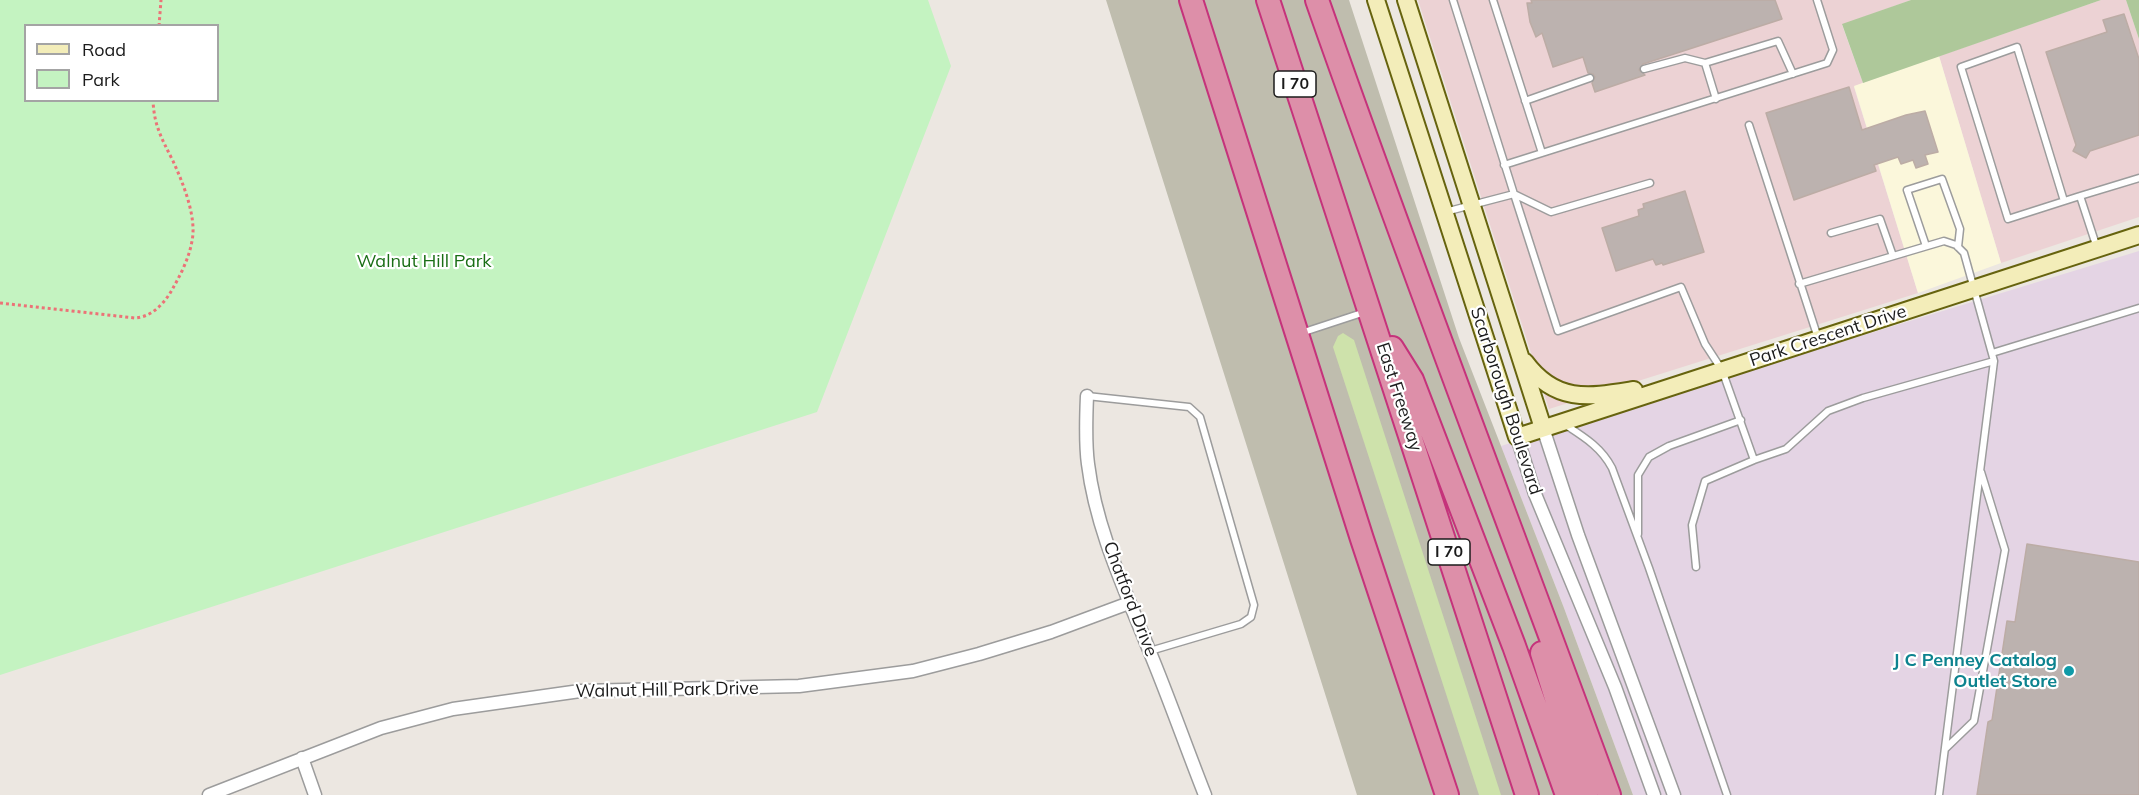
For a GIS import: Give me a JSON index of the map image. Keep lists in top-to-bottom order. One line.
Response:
{"streets":{"highway":["I 70","East Freeway"],"street":["Park Crescent Drive","Scarborough Boulevard","Chatford Drive","Walnut Hill Park Drive"]},"crossings":[["Park Crescent Drive","Scarborough Boulevard"],["Chatford Drive","Walnut Hill Park Drive"]],"parks":["Walnut Hill Park"],"places":["J C Penney Catalog Outlet Store"],"legend":["Road","Park"]}
